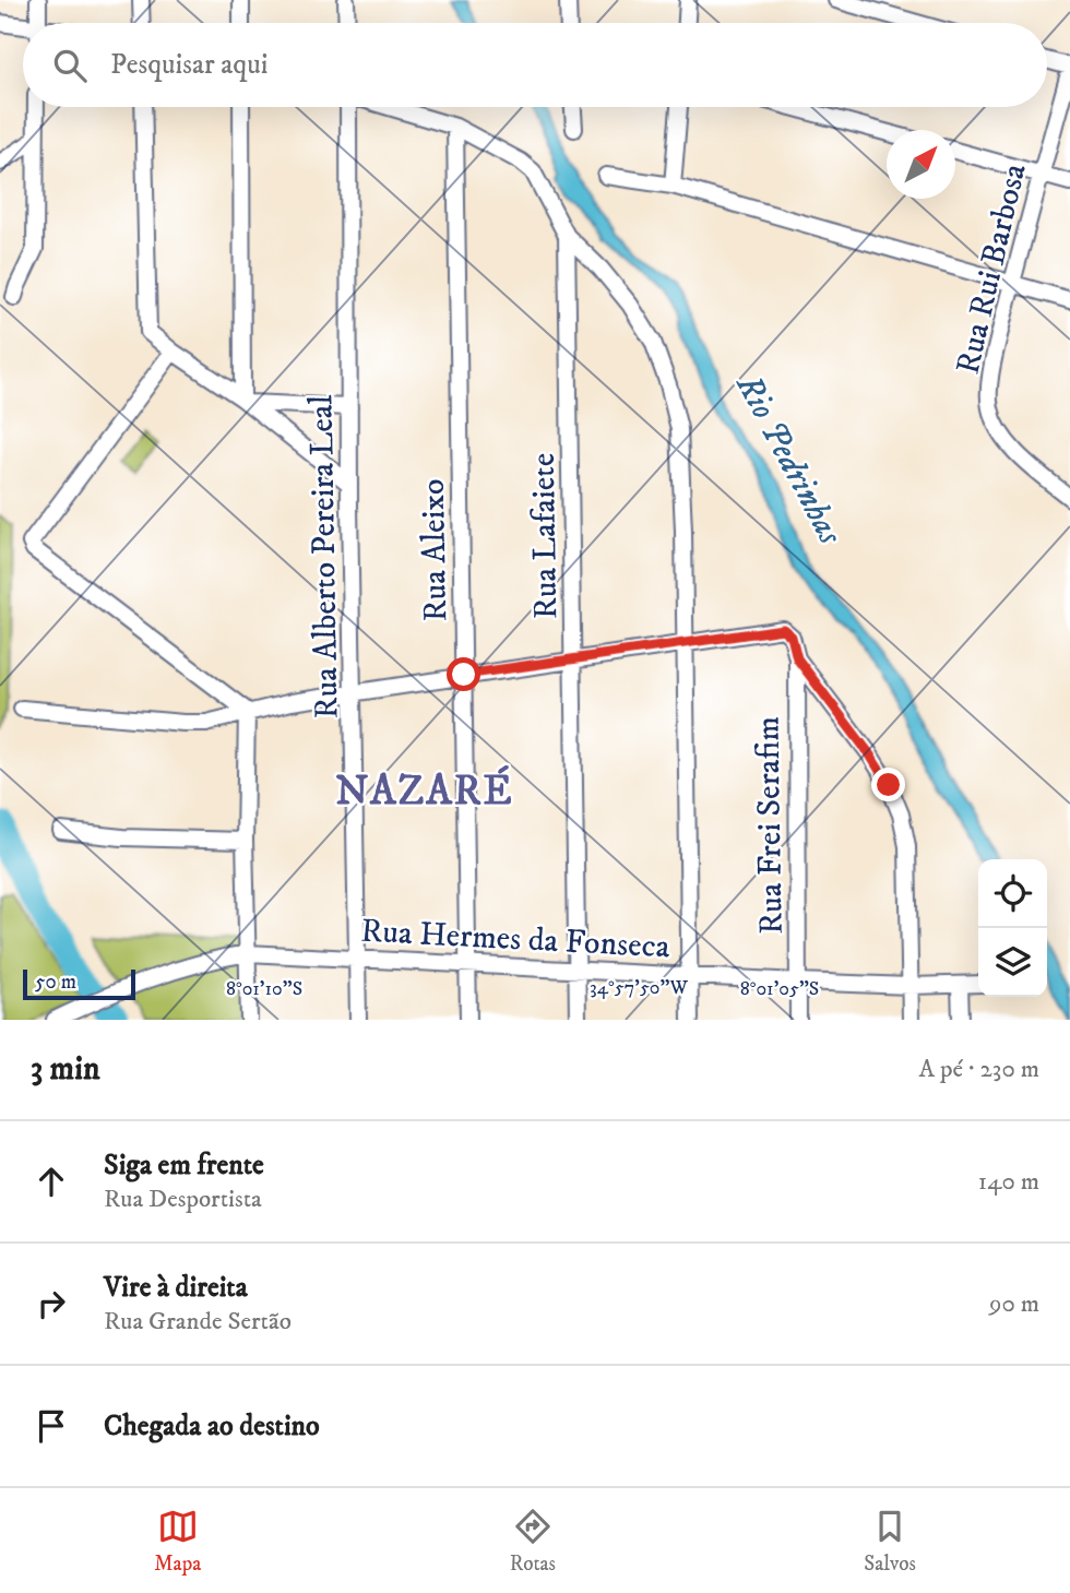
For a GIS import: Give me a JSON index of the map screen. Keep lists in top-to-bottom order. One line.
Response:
{"streets":{"street":["Rua Rui Barbosa","Rua Lafaiete","Rua Aleixo","Rua Alberto Pereira Leal","Rua Frei Serafim","Rua Hermes da Fonseca"]},"crossings":[["Rua Lafaiete","Rua Hermes da Fonseca"],["Rua Aleixo","Rua Hermes da Fonseca"],["Rua Alberto Pereira Leal","Rua Hermes da Fonseca"],["Rua Frei Serafim","Rua Hermes da Fonseca"]],"districts":["NAZARÉ"],"water":["Rio Pedrinhas"],"scale_bar":"50 m","north":"top right","page":{"search":"Pesquisar aqui","scale":"50 m","heading":["3 min","A pé · 230 m"],"list":[["Siga em frente","Rua Desportista","140 m"],["Vire à direita","Rua Grande Sertão","90 m"],"Chegada ao destino"],"nav":["Mapa","Rotas","Salvos"]},"coordinates":["34°57'50\"W","8°01'10\"S","8°01'05\"S"]}
